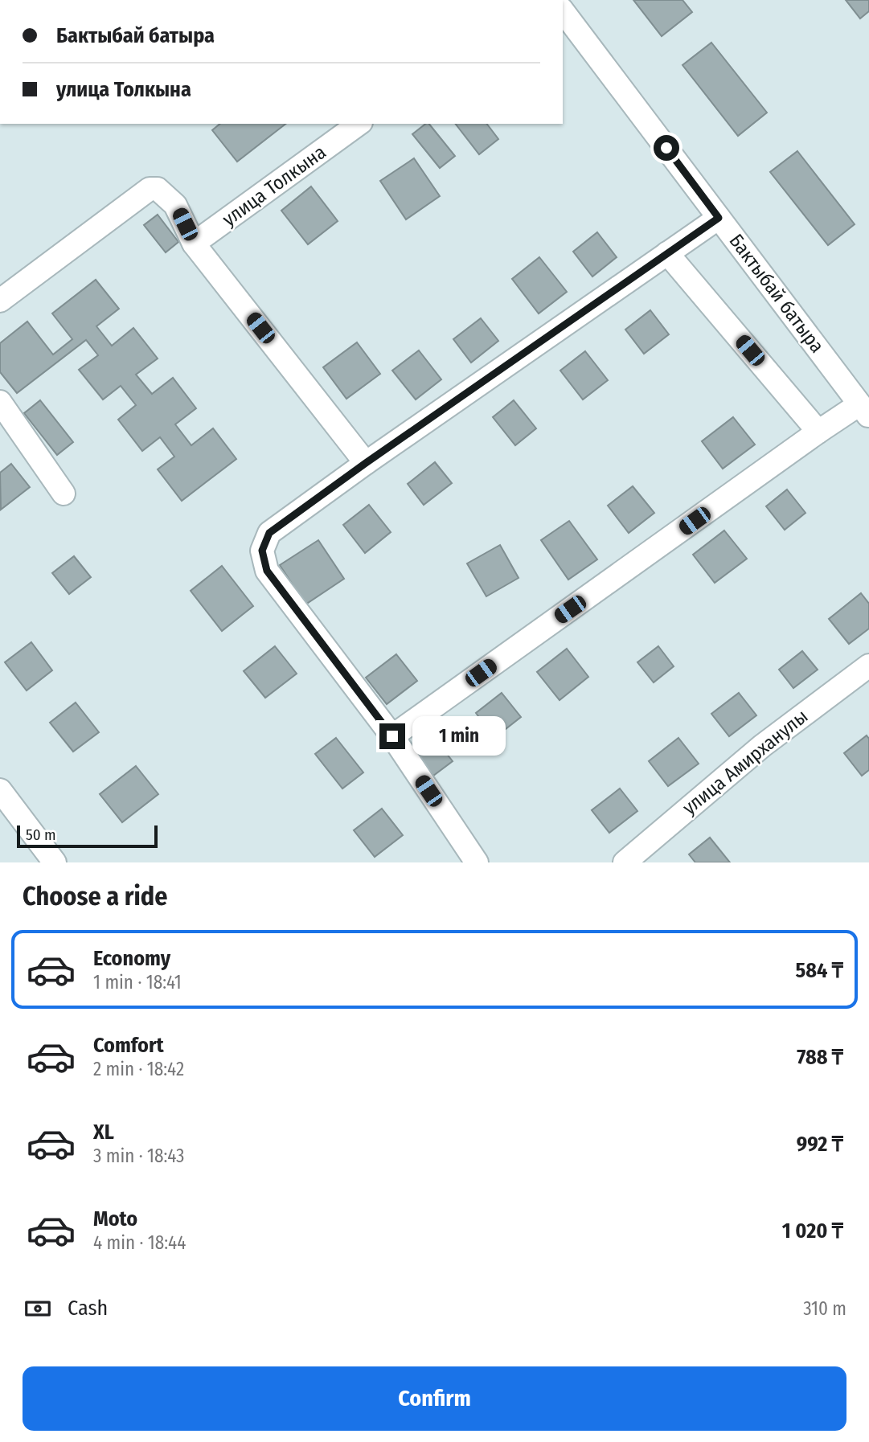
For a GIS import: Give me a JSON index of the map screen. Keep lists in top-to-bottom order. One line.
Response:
{"streets":{"street":["улица Толкына","Бактыбай батыра","улица Амирханулы"]},"scale_bar":"50 m","page":{"banner":["Бактыбай батыра","улица Толкына"],"bubble":"1 min","scale":"50 m","heading":"Choose a ride","list":[{"name":"Economy","note":"1 min · 18:41","value":"584 ₸"},{"name":"Comfort","note":"2 min · 18:42","value":"788 ₸"},{"name":"XL","note":"3 min · 18:43","value":"992 ₸"},{"name":"Moto","note":"4 min · 18:44","value":"1 020 ₸"}],"pay":["Cash","310 m"],"buttons":"Confirm"}}
